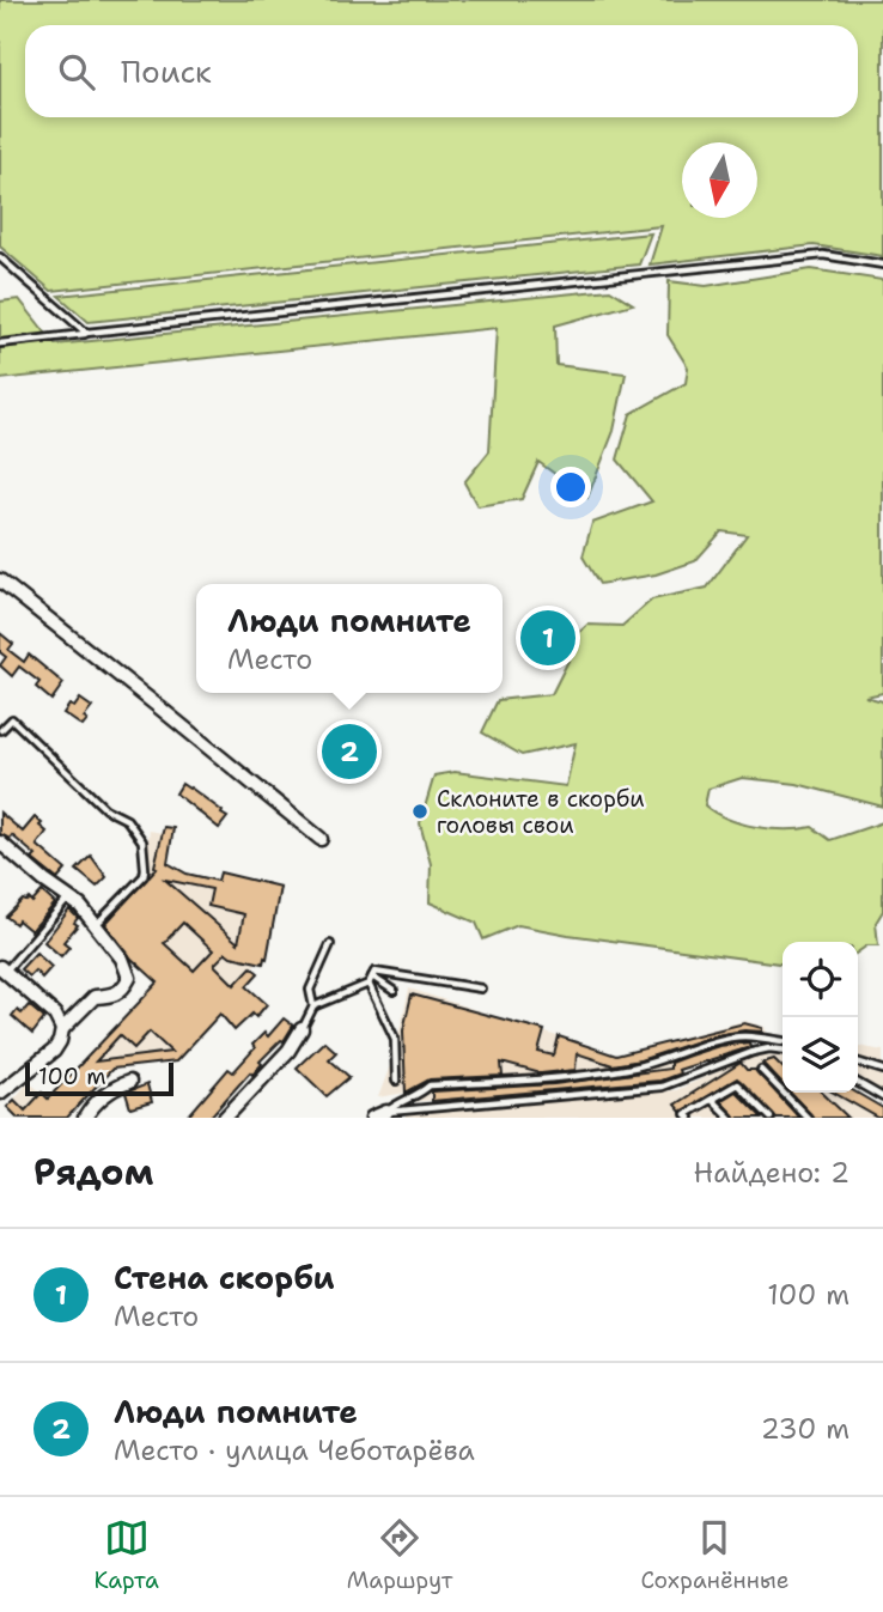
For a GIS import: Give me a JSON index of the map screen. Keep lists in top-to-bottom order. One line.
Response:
{"places":["Склоните в скорби головы свои"],"scale_bar":"100 m","north":"bottom","page":{"search":"Поиск","popup":["Люди помните","Место"],"pins":["1","2"],"scale":"100 m","heading":["Рядом","Найдено: 2"],"list":[{"mark":"1","name":"Стена скорби","note":"Место","value":"100 m"},{"mark":"2","name":"Люди помните","note":"Место · улица Чеботарёва","value":"230 m"}],"nav":["Карта","Маршрут","Сохранённые"]}}
